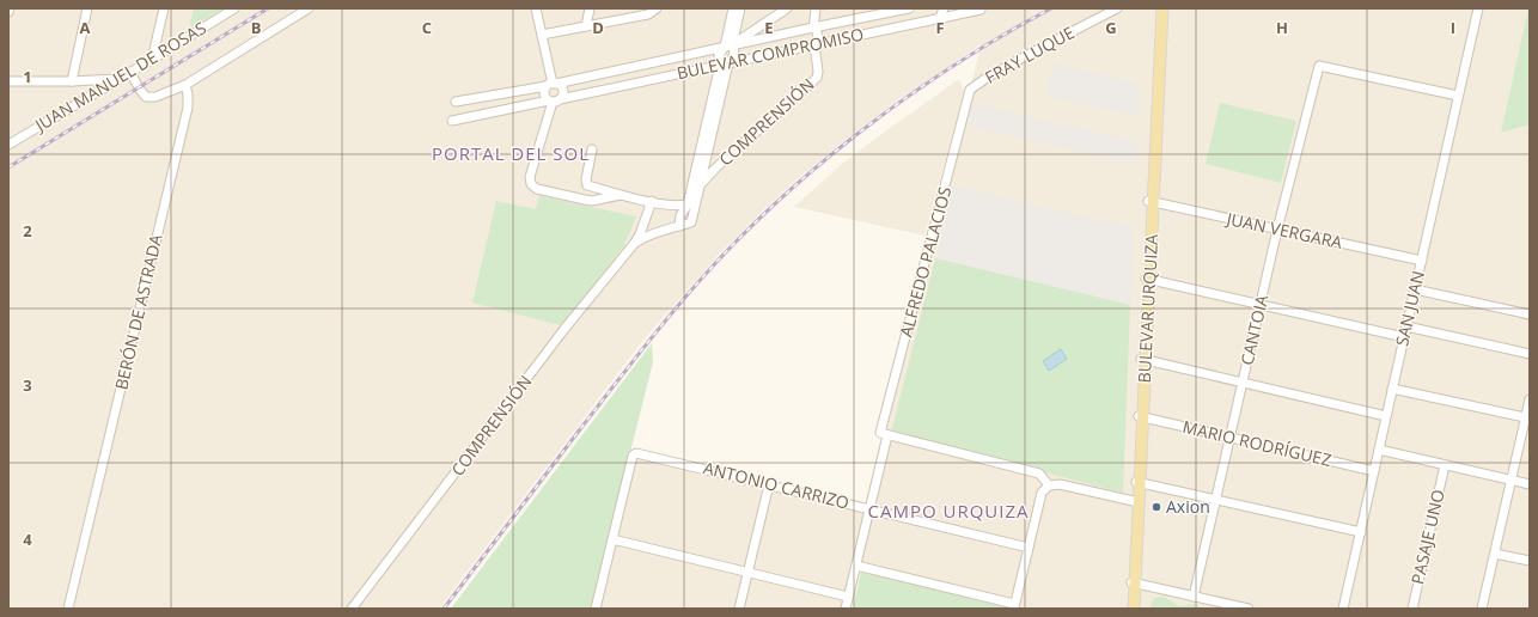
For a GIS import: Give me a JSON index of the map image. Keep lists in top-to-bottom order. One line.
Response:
{"streets":{"main road":["BULEVAR URQUIZA"],"street":["BULEVAR COMPROMISO","FRAY LUQUE","JUAN MANUEL DE ROSAS","COMPRENSIÓN","JUAN VERGARA","ALFREDO PALACIOS","SAN JUAN","BERÓN DE ASTRADA","CANTOIA","MARIO RODRÍGUEZ","ANTONIO CARRIZO","PASAJE UNO"]},"crossings":[["BULEVAR COMPROMISO","COMPRENSIÓN"],["FRAY LUQUE","ALFREDO PALACIOS"],["JUAN VERGARA","BULEVAR URQUIZA"],["JUAN VERGARA","SAN JUAN"],["JUAN VERGARA","CANTOIA"],["ALFREDO PALACIOS","ANTONIO CARRIZO"],["BULEVAR URQUIZA","MARIO RODRÍGUEZ"],["SAN JUAN","CANTOIA"],["SAN JUAN","MARIO RODRÍGUEZ"],["CANTOIA","MARIO RODRÍGUEZ"]],"districts":["PORTAL DEL SOL","CAMPO URQUIZA"],"places":["Axion"],"grid":{"columns":["A","B","C","D","E","F","G","H","I"],"rows":["1","2","3","4"]}}
